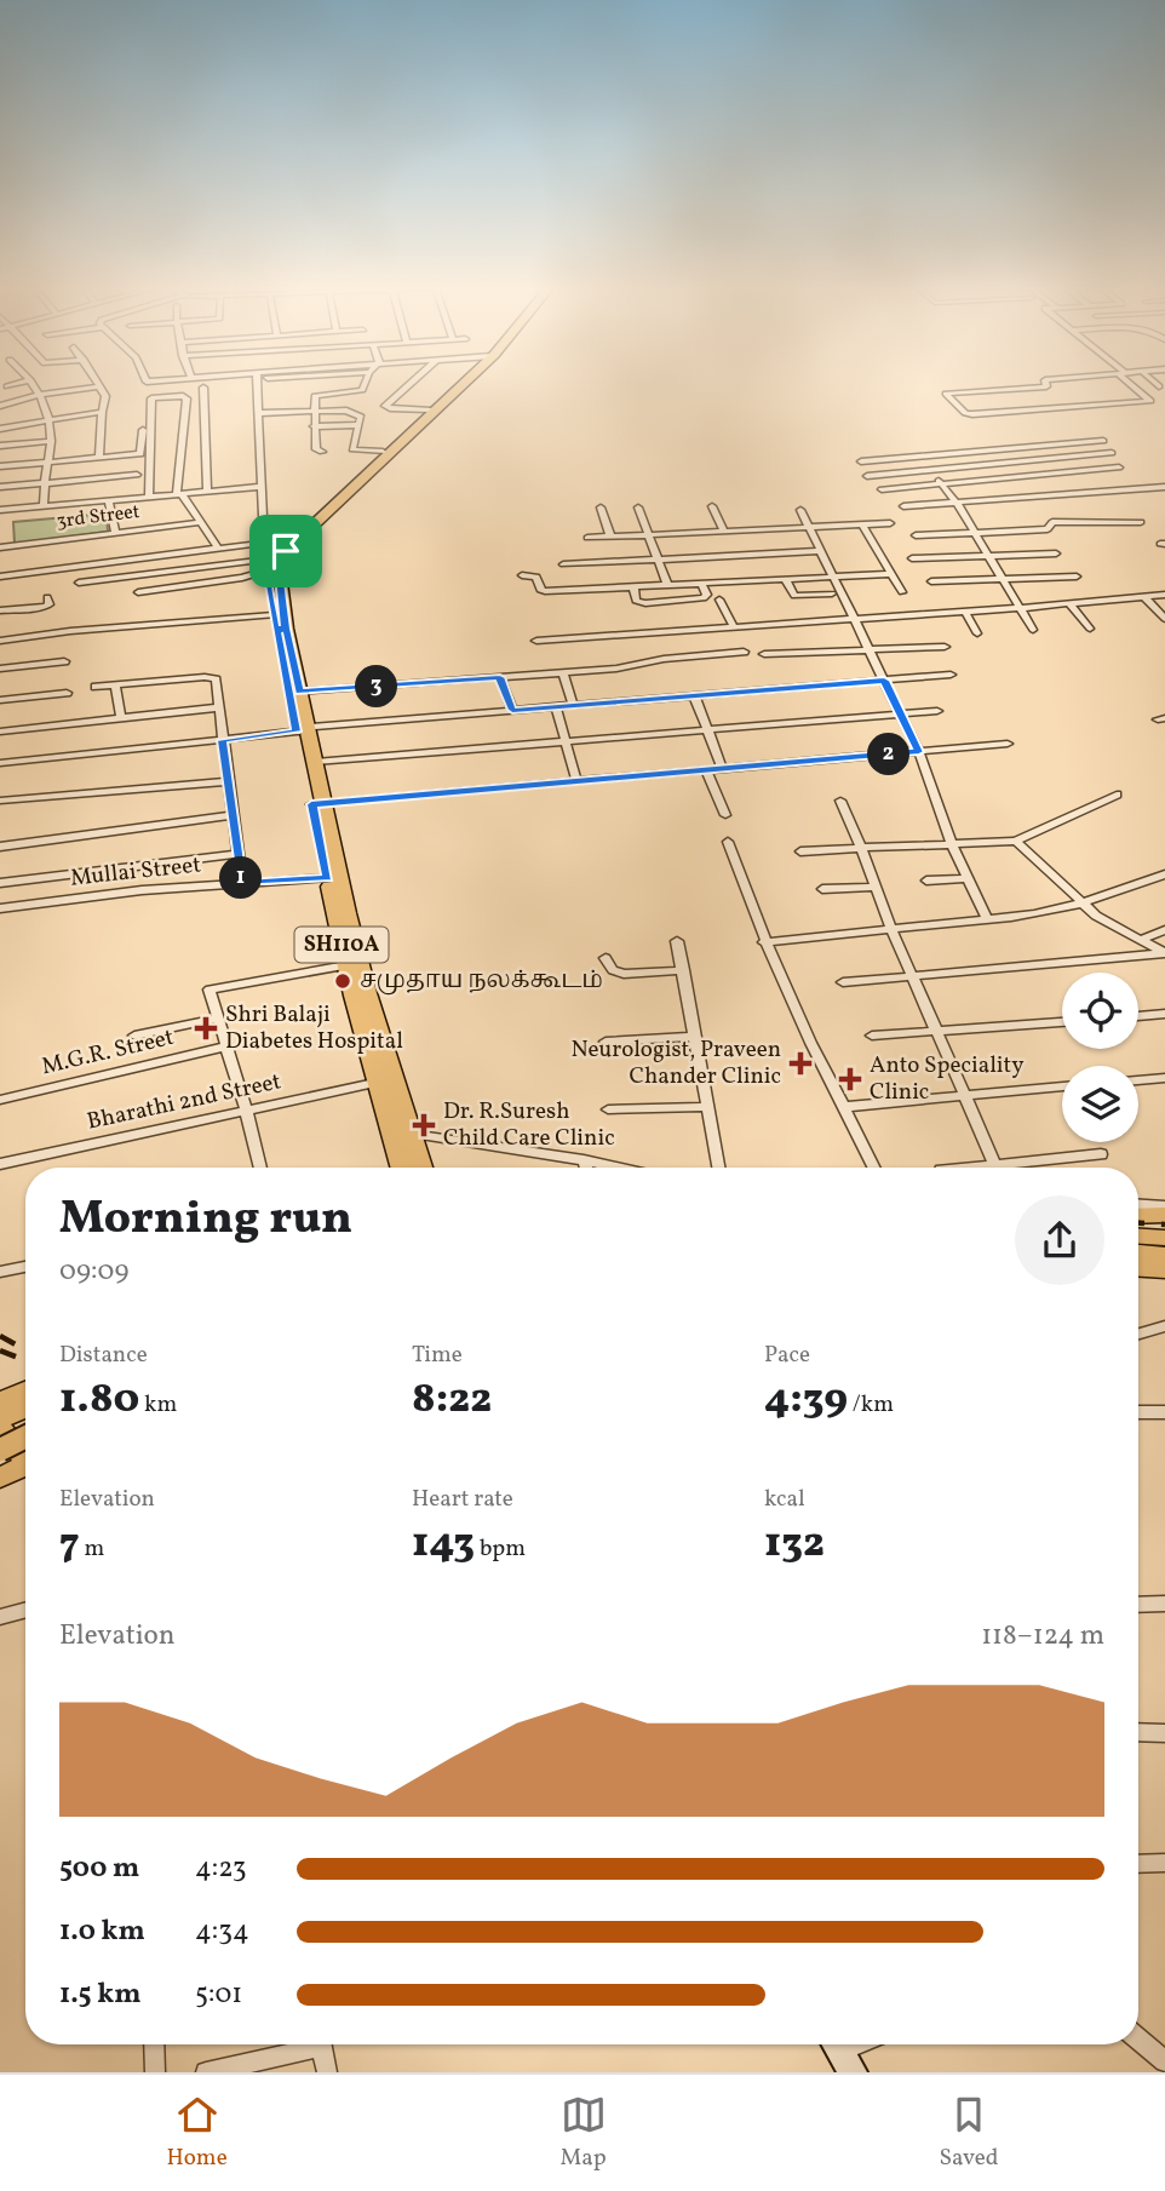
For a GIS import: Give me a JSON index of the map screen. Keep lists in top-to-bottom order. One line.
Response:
{"streets":{"main road":["SH110A"],"street":["3rd Street","Mullai Street","M.G.R. Street","Bharathi 2nd Street"]},"crossings":[["Mullai Street","SH110A"],["SH110A","Bharathi 2nd Street"]],"places":{"other":["சமுதாய நலக்கூடம்"],"health":["Shri Balaji Diabetes Hospital","Neurologist, Praveen Chander Clinic","Anto Speciality Clinic","Dr. R.Suresh Child Care Clinic"]},"page":{"pins":["3","2","1"],"heading":["Morning run","09:09"],"stats":[["Distance","1.80 km"],["Time","8:22"],["Pace","4:39 /km"],["Elevation","7 m"],["Heart rate","143 bpm"],["kcal","132"]],"chart":["Elevation","118–124 m"],"list":[{"name":"500 m","note":"4:23"},{"name":"1.0 km","note":"4:34"},{"name":"1.5 km","note":"5:01"}],"tabs":["Home","Map","Saved"]}}
